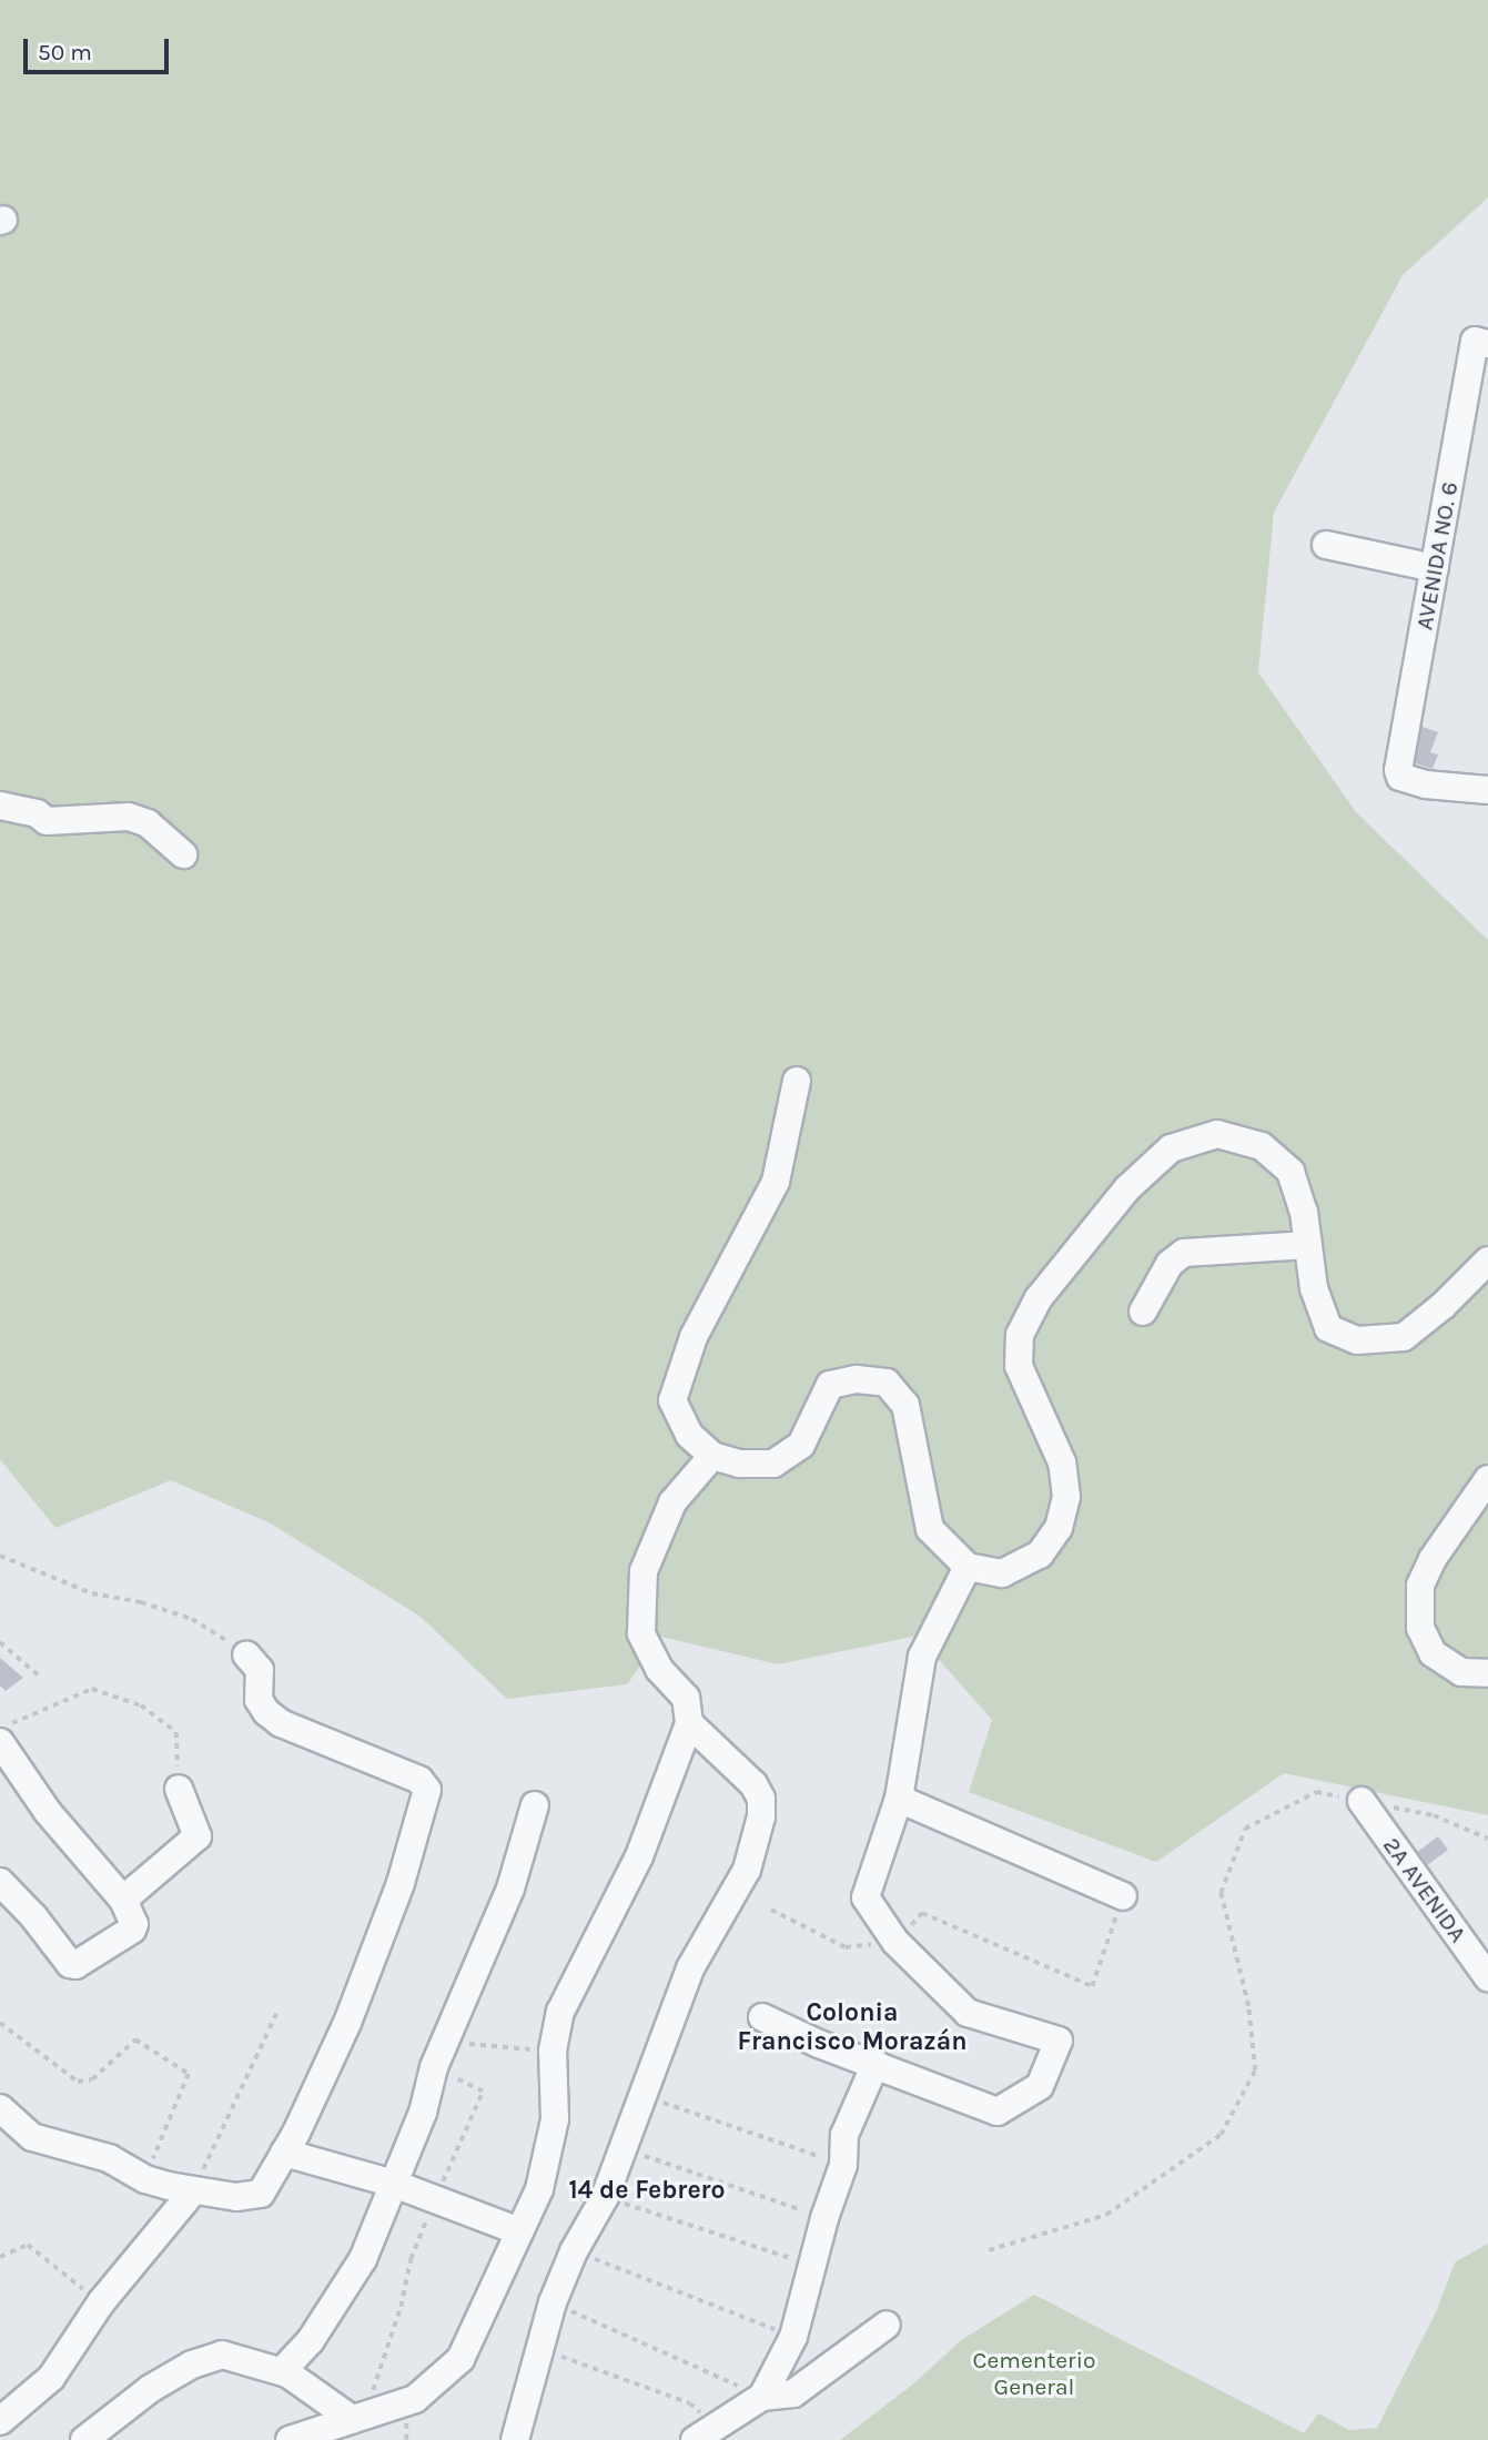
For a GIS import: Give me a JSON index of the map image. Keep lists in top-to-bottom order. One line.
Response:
{"streets":{"street":["AVENIDA NO. 6","2A AVENIDA"]},"districts":["Colonia Francisco Morazán","14 de Febrero"],"parks":["Cementerio General"],"scale_bar":"50 m"}
